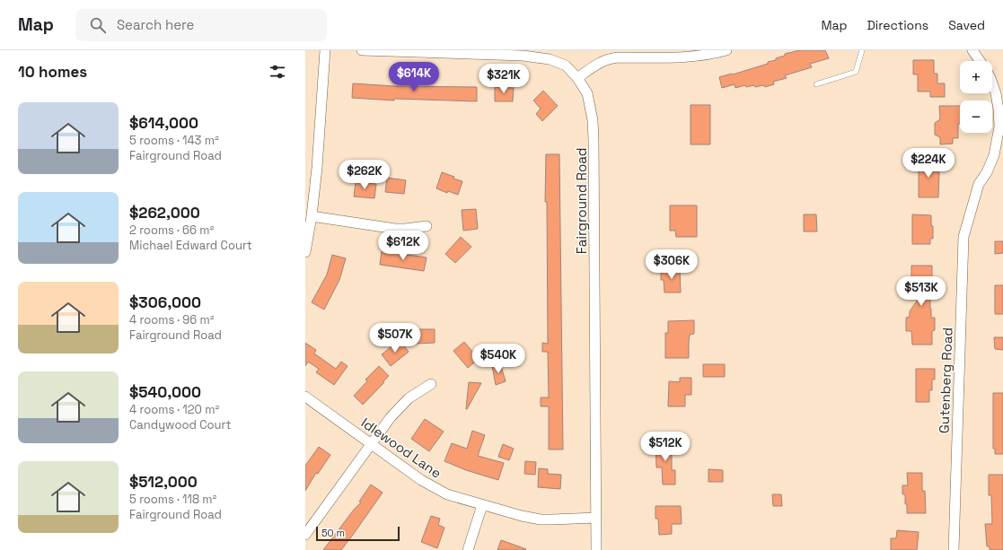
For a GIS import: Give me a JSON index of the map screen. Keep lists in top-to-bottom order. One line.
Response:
{"streets":{"street":["Fairground Road","Gutenberg Road","Idlewood Lane"]},"crossings":[["Fairground Road","Idlewood Lane"]],"scale_bar":"50 m","page":{"header":"Map","search":"Search here","nav":["Map","Directions","Saved"],"heading":"10 homes","map_buttons":["+","−"],"price":["$614K","$321K","$224K","$262K","$612K","$306K","$513K","$507K","$540K","$512K"],"list":[{"name":"$614,000","note":"5 rooms · 143 m² · Fairground Road"},{"name":"$262,000","note":"2 rooms · 66 m² · Michael Edward Court"},{"name":"$306,000","note":"4 rooms · 96 m² · Fairground Road"},{"name":"$540,000","note":"4 rooms · 120 m² · Candywood Court"},{"name":"$512,000","note":"5 rooms · 118 m² · Fairground Road"}],"scale":"50 m"}}
